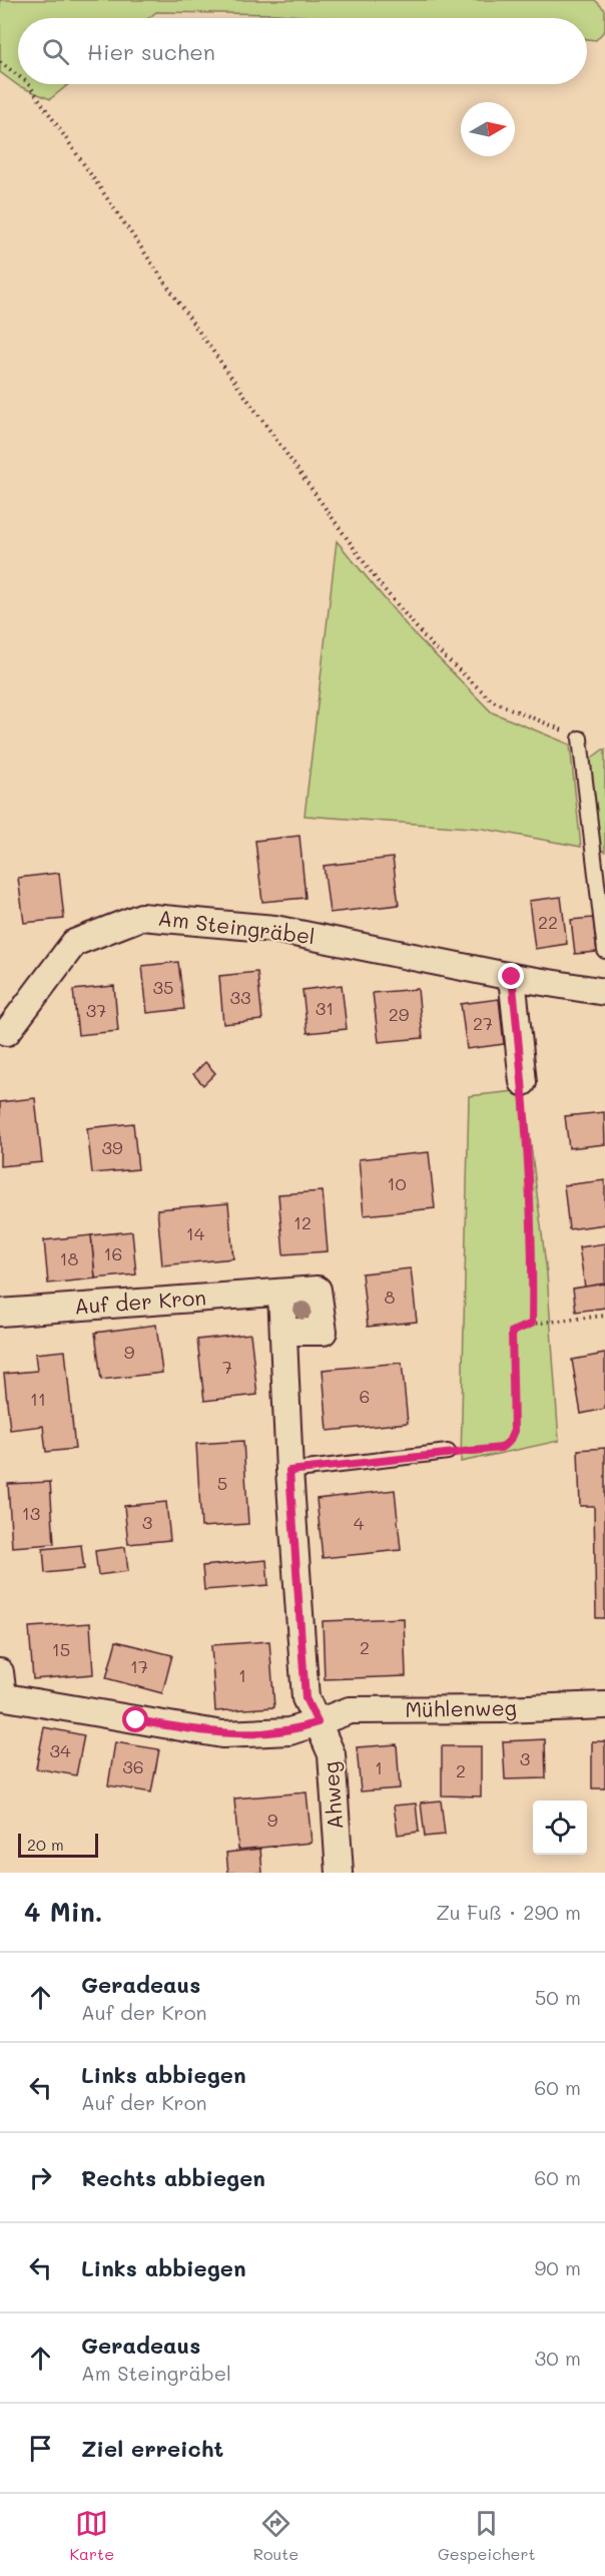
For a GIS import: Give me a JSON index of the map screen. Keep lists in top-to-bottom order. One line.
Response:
{"streets":{"street":["Am Steingräbel","Auf der Kron","Mühlenweg","Ahweg"]},"crossings":[["Mühlenweg","Ahweg"]],"house_numbers":["22","35","33","31","37","29","27","39","10","12","14","16","18","8","9","7","6","11","5","13","3","4","2","15","17","1","34","3","36","1","2","9"],"scale_bar":"20 m","north":"right","page":{"search":"Hier suchen","scale":"20 m","heading":["4 Min.","Zu Fuß · 290 m"],"list":[["Geradeaus","Auf der Kron","50 m"],["Links abbiegen","Auf der Kron","60 m"],["Rechts abbiegen","60 m"],["Links abbiegen","90 m"],["Geradeaus","Am Steingräbel","30 m"],"Ziel erreicht"],"nav":["Karte","Route","Gespeichert"]}}
